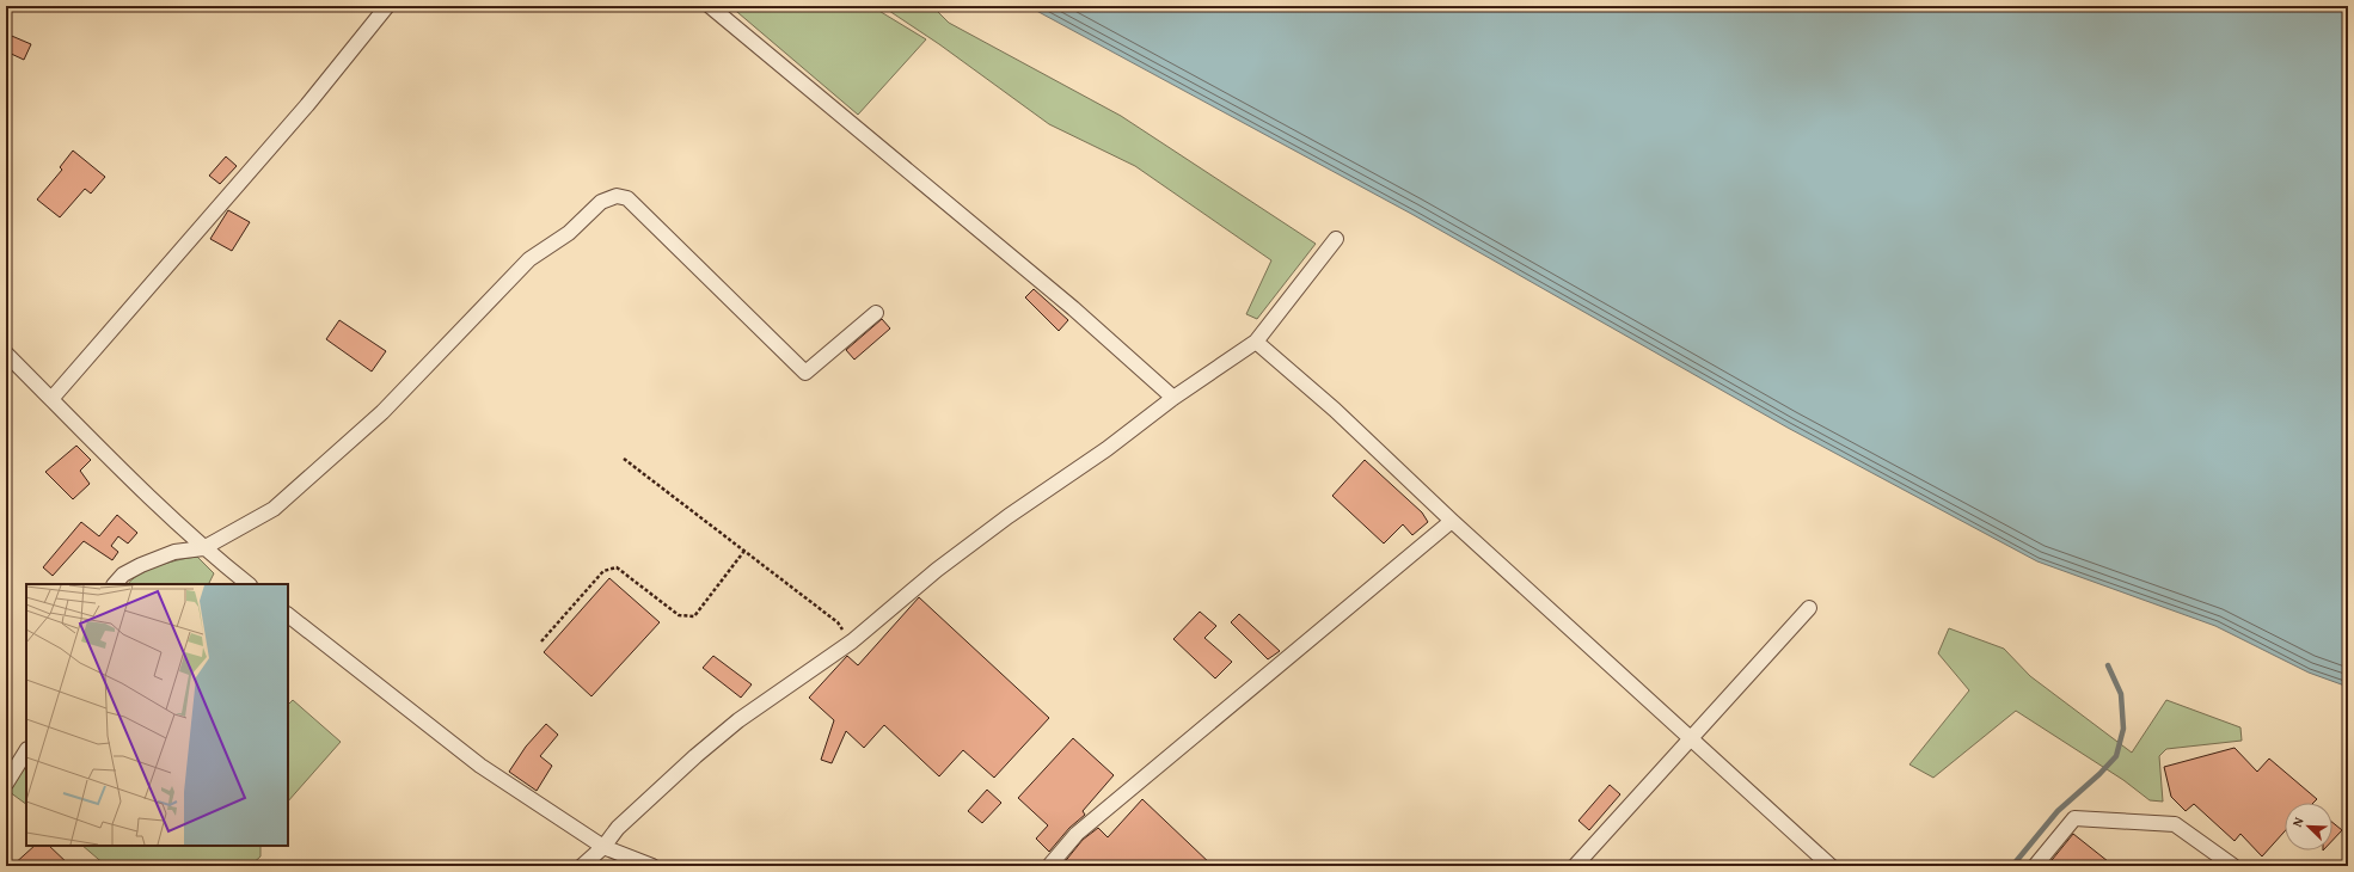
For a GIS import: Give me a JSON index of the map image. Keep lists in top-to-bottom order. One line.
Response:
{"north":"top left"}
